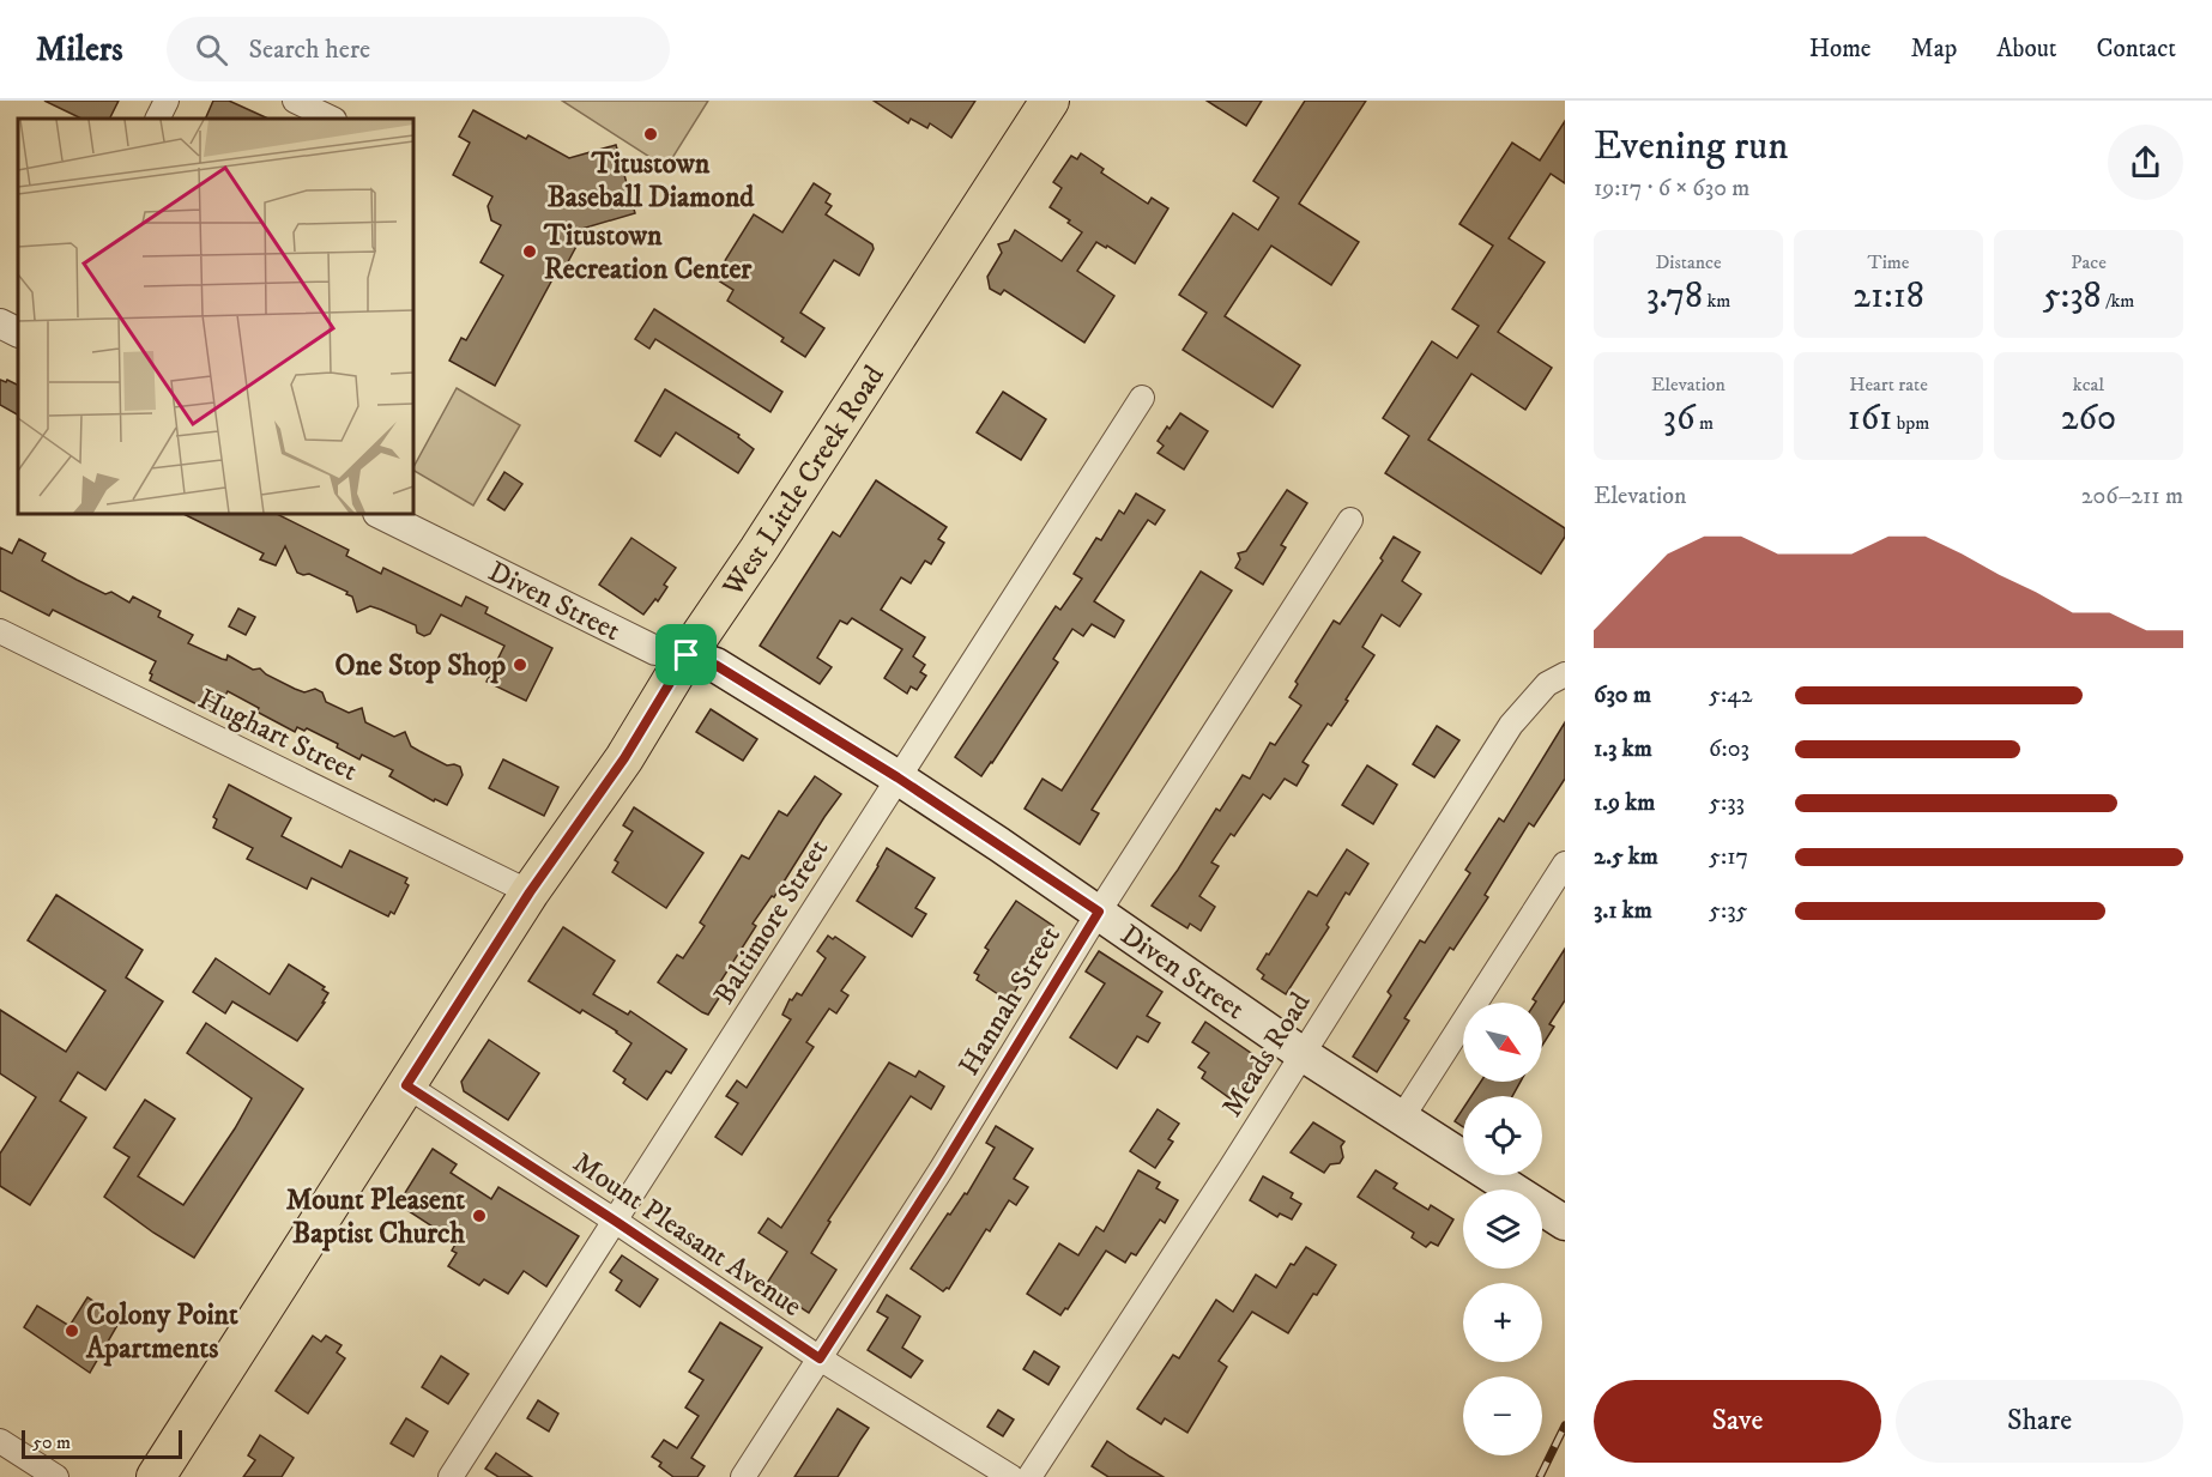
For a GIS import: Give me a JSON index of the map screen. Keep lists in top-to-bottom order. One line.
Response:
{"streets":{"main road":["West Little Creek Road","Diven Street"],"street":["Hughart Street","Baltimore Street","Hannah Street","Meads Road","Mount Pleasant Avenue"]},"crossings":[["West Little Creek Road","Diven Street"],["West Little Creek Road","Hughart Street"],["West Little Creek Road","Mount Pleasant Avenue"],["Diven Street","Baltimore Street"],["Diven Street","Hannah Street"],["Diven Street","Meads Road"],["Baltimore Street","Mount Pleasant Avenue"],["Hannah Street","Mount Pleasant Avenue"]],"places":["Titustown Baseball Diamond","Titustown Recreation Center","One Stop Shop","Mount Pleasent Baptist Church","Colony Point Apartments"],"scale_bar":"50 m","north":"bottom right","page":{"header":"Milers","search":"Search here","nav":["Home","Map","About","Contact"],"heading":["Evening run","19:17 · 6 × 630 m"],"stats":[["Distance","3.78 km"],["Time","21:18"],["Pace","5:38 /km"],["Elevation","36 m"],["Heart rate","161 bpm"],["kcal","260"]],"chart":["Elevation","206–211 m"],"list":[{"name":"630 m","note":"5:42"},{"name":"1.3 km","note":"6:03"},{"name":"1.9 km","note":"5:33"},{"name":"2.5 km","note":"5:17"},{"name":"3.1 km","note":"5:35"}],"map_buttons":["+","−"],"buttons":["Save","Share"],"scale":"50 m"}}
